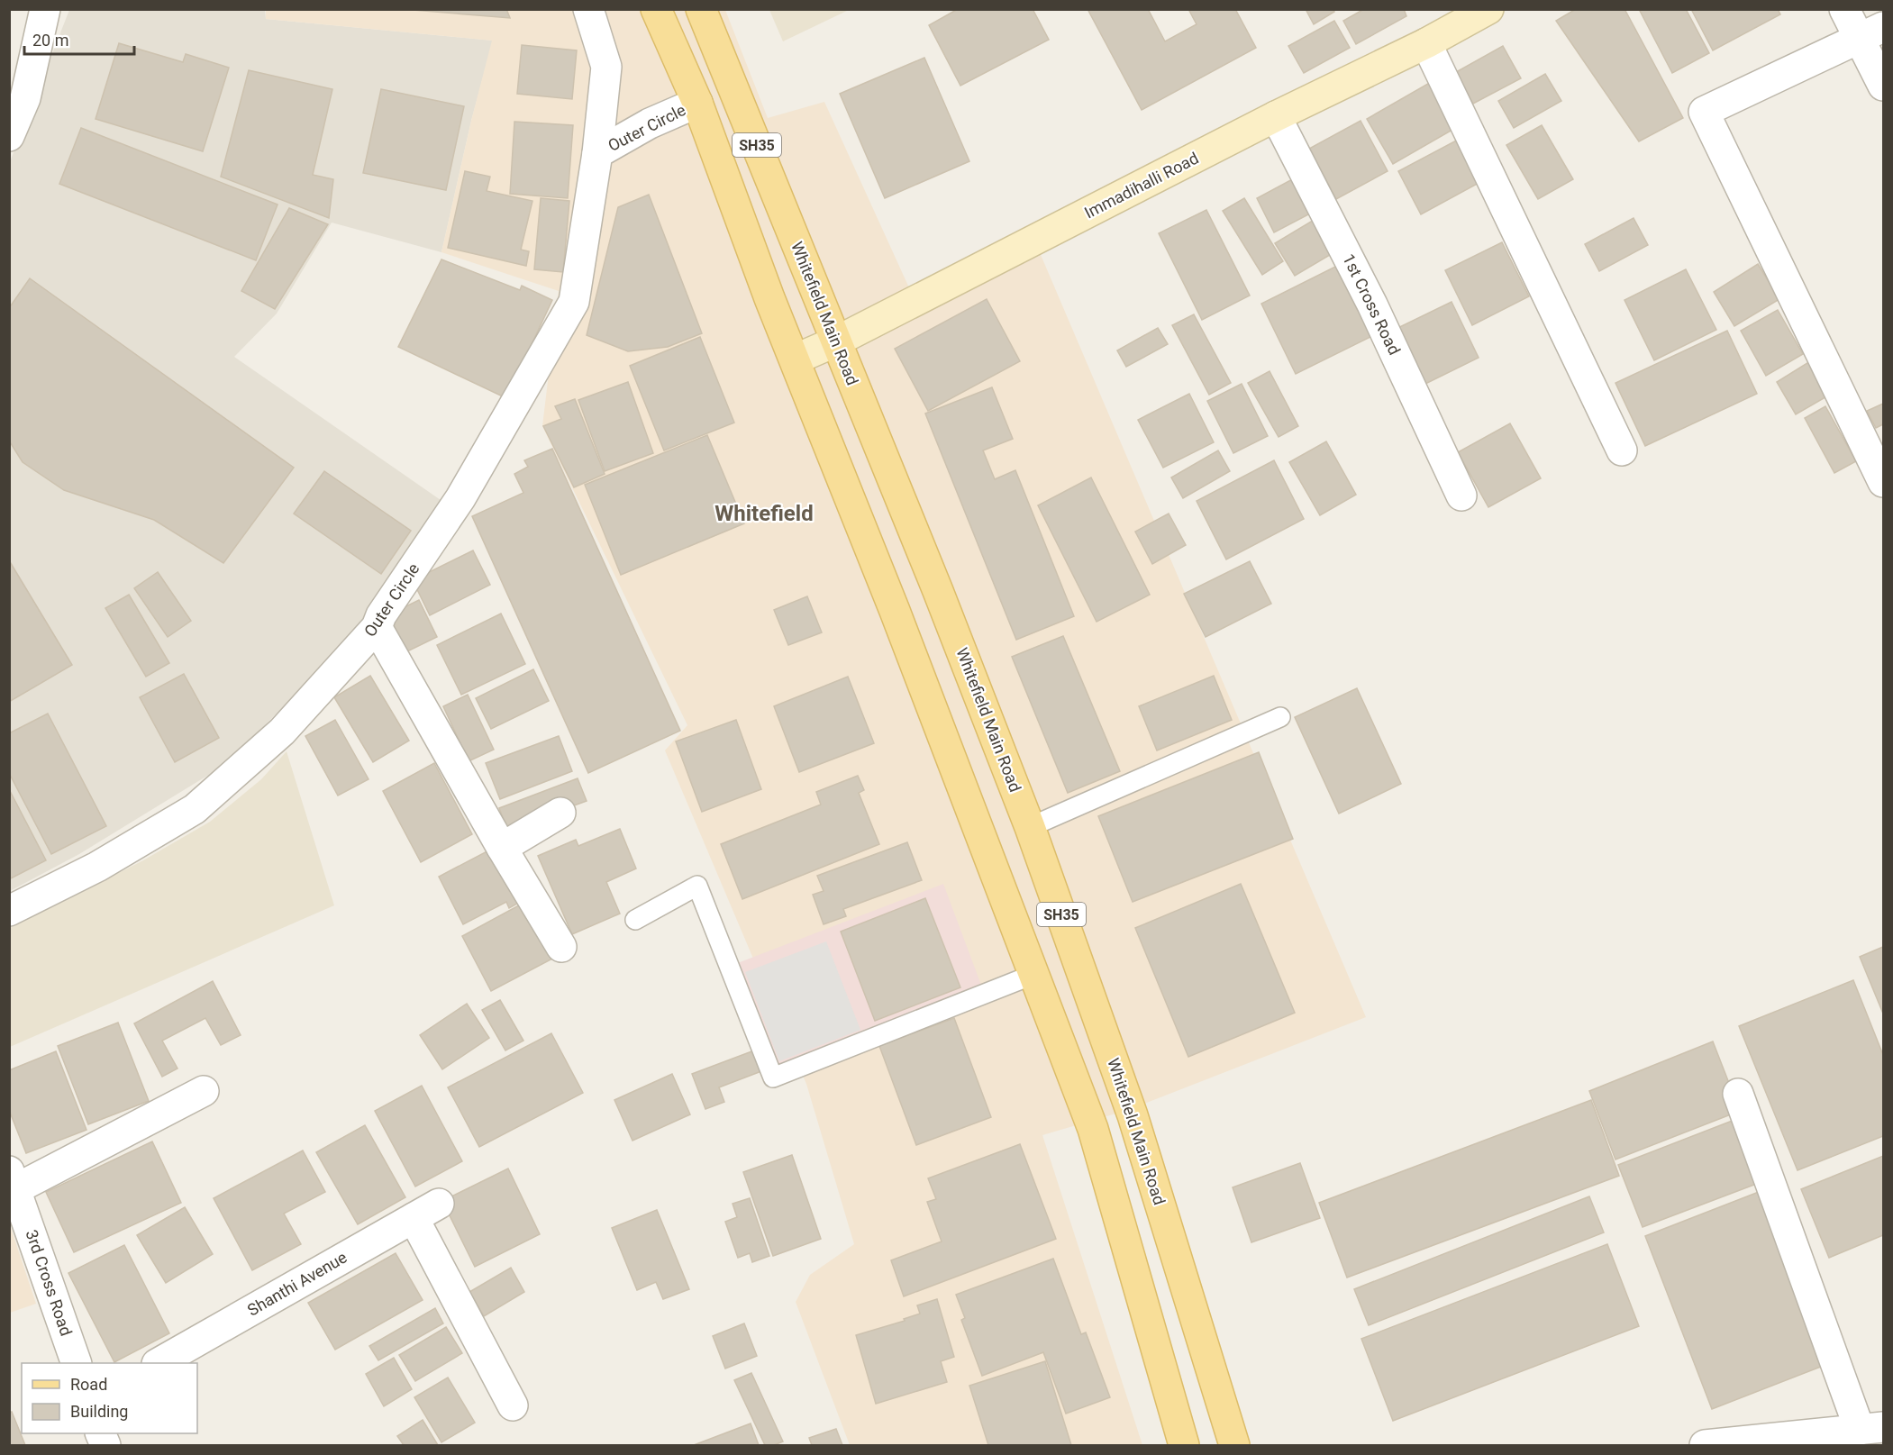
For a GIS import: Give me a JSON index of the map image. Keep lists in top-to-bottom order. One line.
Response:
{"streets":{"main road":["SH35","Whitefield Main Road"],"street":["Outer Circle","Immadihalli Road","1st Cross Road","3rd Cross Road","Shanthi Avenue"]},"crossings":[["Outer Circle","SH35"],["SH35","Immadihalli Road"],["Immadihalli Road","1st Cross Road"],["Immadihalli Road","Whitefield Main Road"]],"districts":["Whitefield"],"legend":["Road","Building"],"scale_bar":"20 m"}
